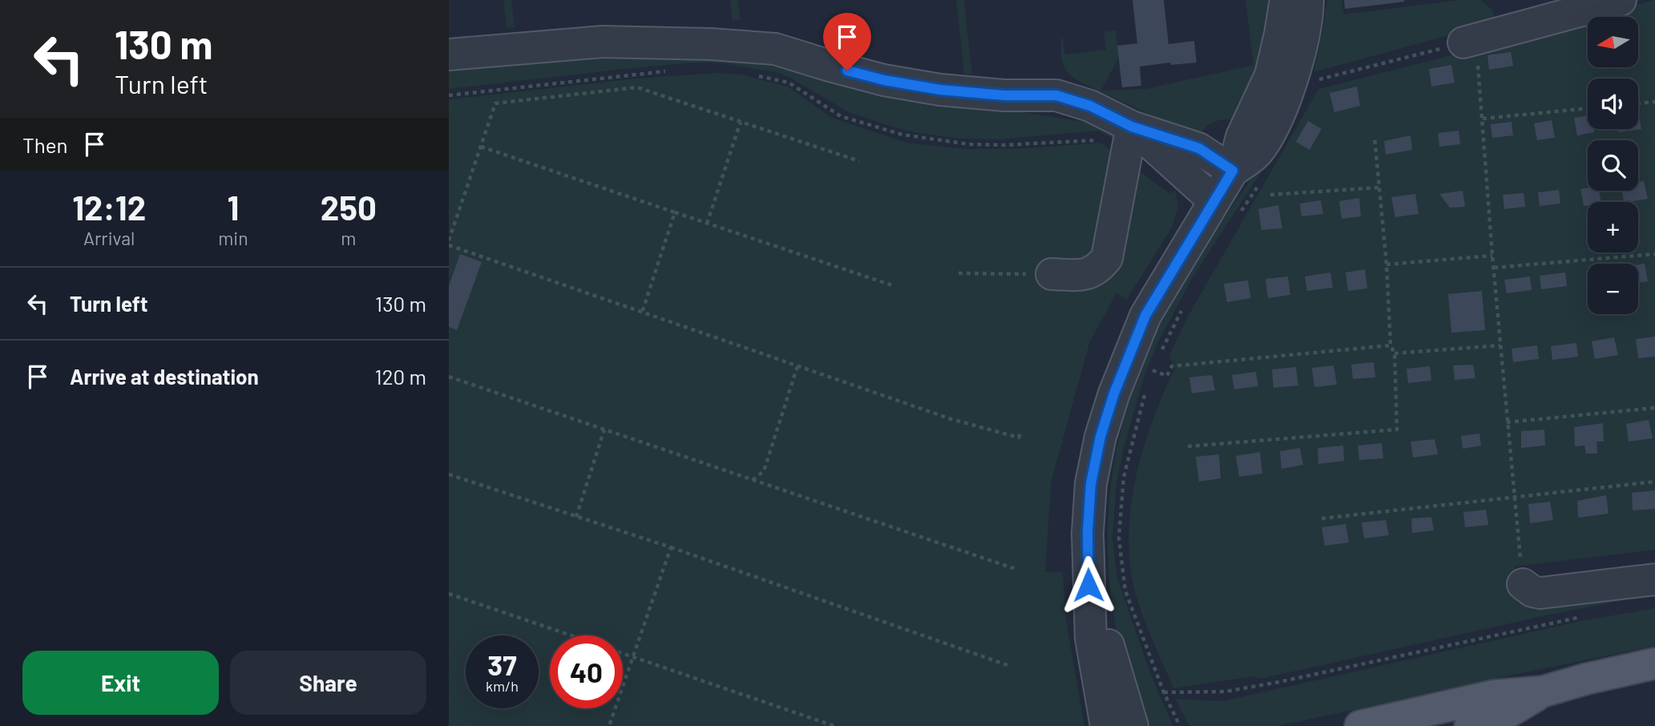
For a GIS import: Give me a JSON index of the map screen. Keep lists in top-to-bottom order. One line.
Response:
{"north":"left","page":{"turn":["130 m","Turn left"],"map_buttons":["+","−"],"then":"Then","eta":["12:12","Arrival","1","min","250","m"],"list":[{"name":"Turn left","value":"130 m"},{"name":"Arrive at destination","value":"120 m"}],"speed":"37 km/h","limit":"40","buttons":["Exit","Share"]}}
